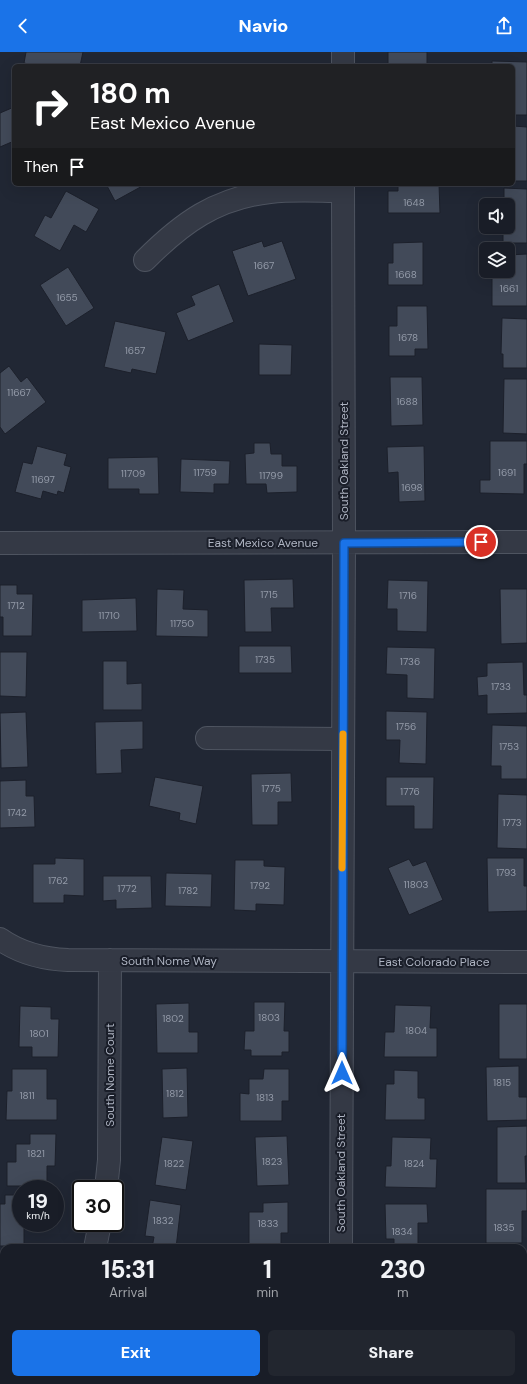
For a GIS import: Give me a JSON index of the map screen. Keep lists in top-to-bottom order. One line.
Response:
{"streets":{"street":["South Oakland Street","East Mexico Avenue","South Nome Way","East Colorado Place","South Nome Court"]},"crossings":[["South Oakland Street","East Mexico Avenue"],["South Oakland Street","South Nome Way"],["South Oakland Street","East Colorado Place"],["South Nome Way","East Colorado Place"],["South Nome Way","South Nome Court"]],"house_numbers":["1648","1667","1668","1661","1655","1678","1657","11667","1688","11759","1691","11709","11799","11697","1698","1715","1716","1712","11710","11750","1735","1736","1733","1756","1753","1775","1776","1742","1773","1793","1762","11803","1792","1772","1782","1803","1802","1804","1801","1815","1812","1811","1813","1821","1823","1822","1824","1832","1833","1835","1834"],"page":{"header":"Navio","turn":["180 m","East Mexico Avenue"],"then":"Then","speed":"19 km/h","limit":"30","eta":["15:31","Arrival","1","min","230","m"],"buttons":["Exit","Share"]}}
